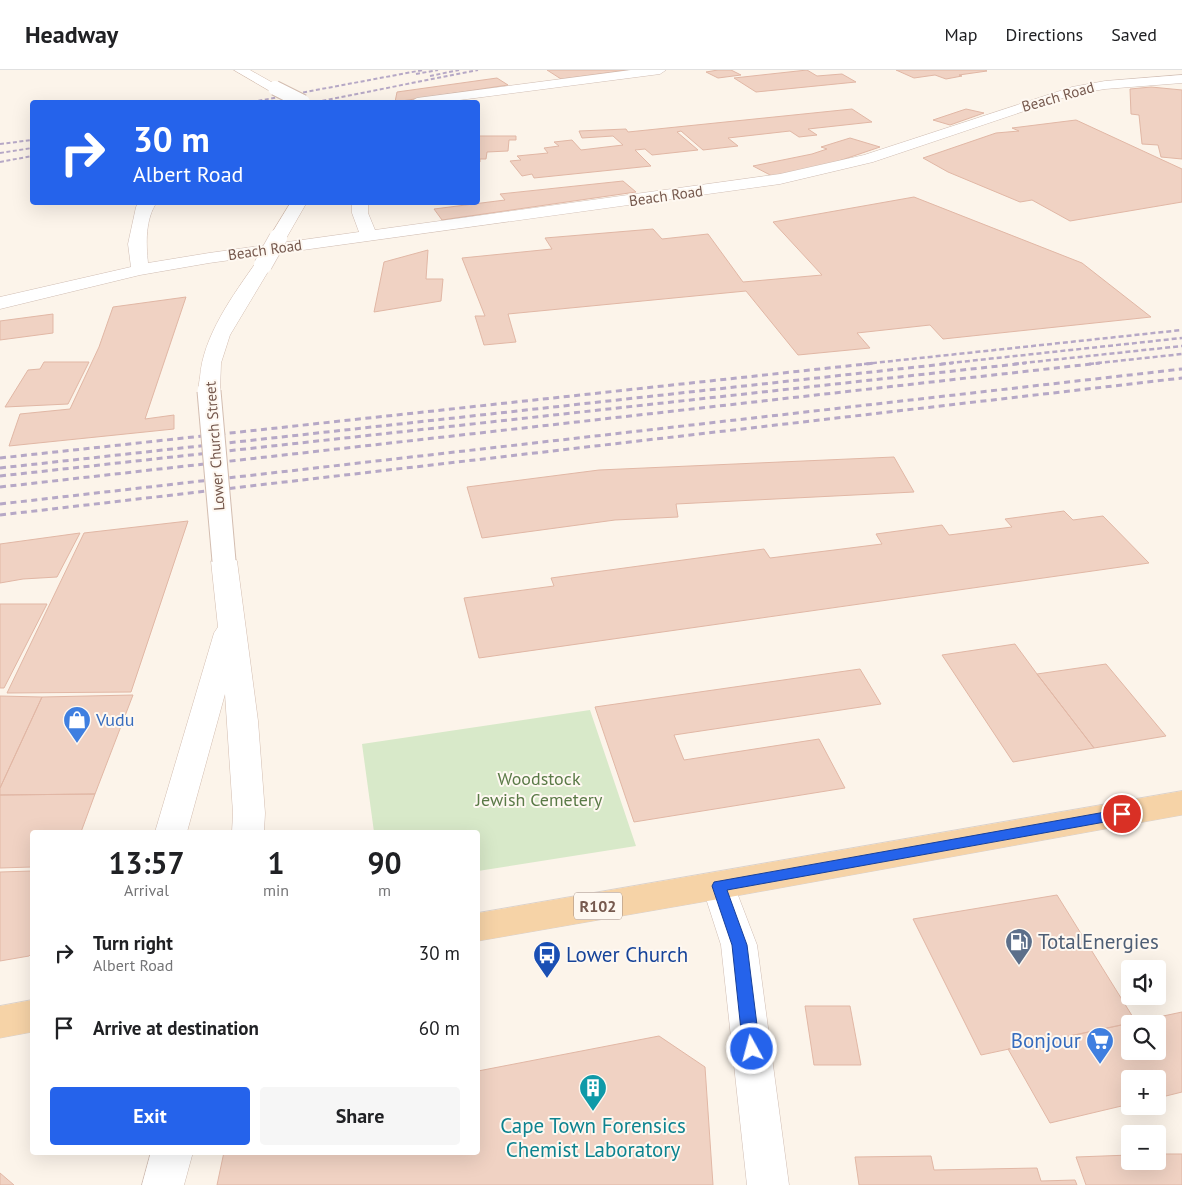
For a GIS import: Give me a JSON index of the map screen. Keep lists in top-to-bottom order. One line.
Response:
{"streets":{"main road":["R102"],"street":["Beach Road","Lower Church Street"]},"parks":["Woodstock Jewish Cemetery"],"places":{"shop":["Vudu"],"fuel station":["TotalEnergies"],"bus stop":["Lower Church"],"supermarket":["Bonjour"],"building":["Cape Town Forensics Chemist Laboratory"]},"page":{"header":"Headway","nav":["Map","Directions","Saved"],"turn":["30 m","Albert Road"],"eta":["13:57","Arrival","1","min","90","m"],"list":[{"name":"Turn right","note":"Albert Road","value":"30 m"},{"name":"Arrive at destination","value":"60 m"}],"map_buttons":["+","−"],"buttons":["Exit","Share"]}}
